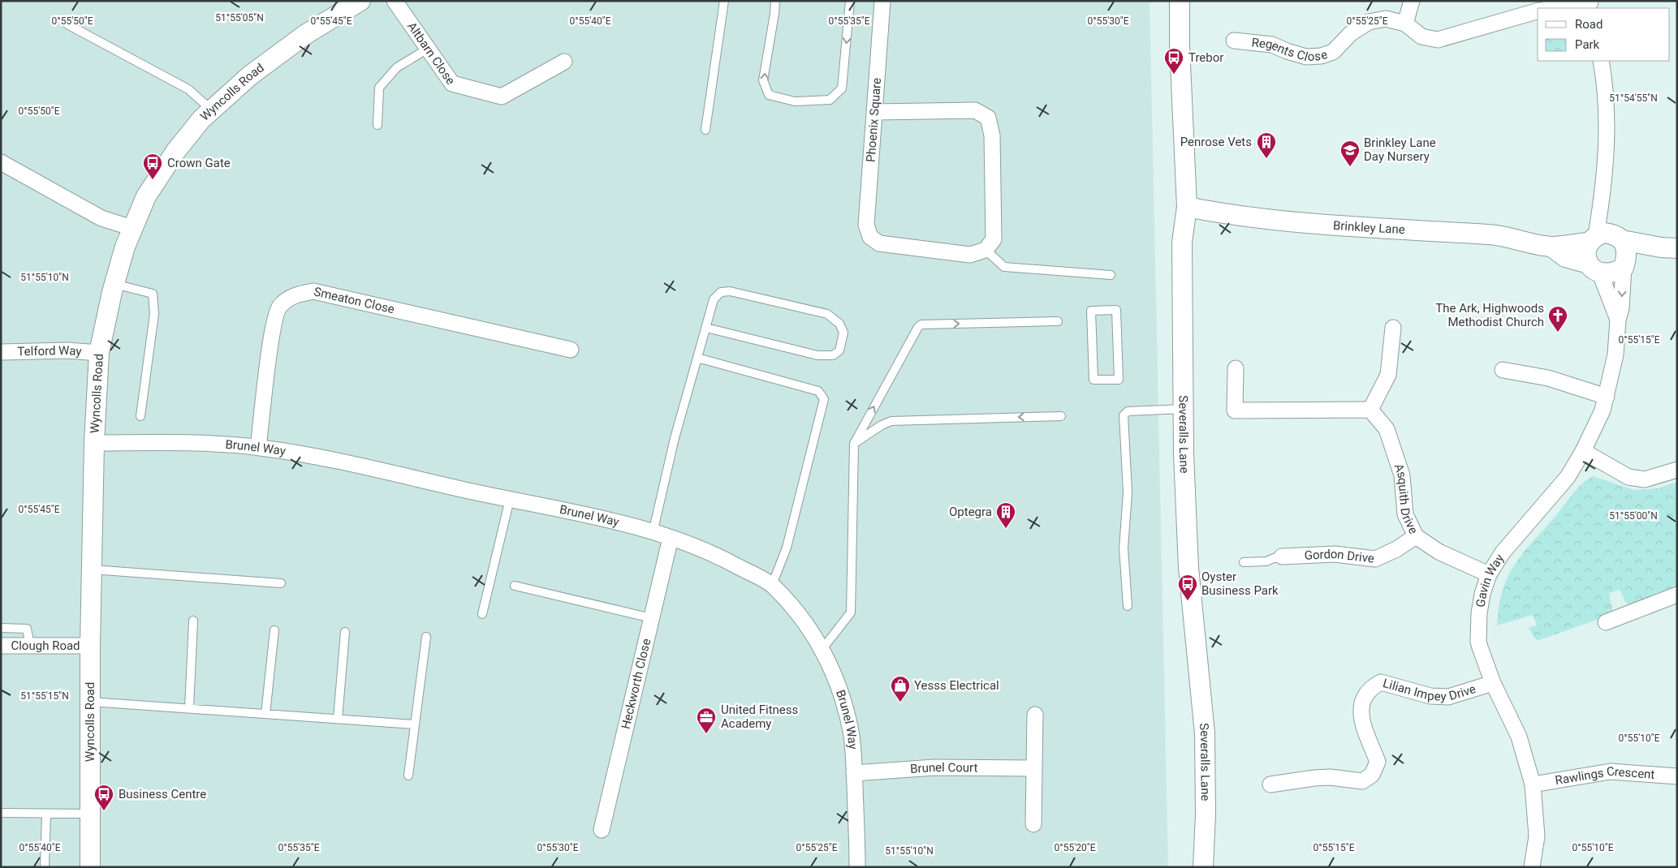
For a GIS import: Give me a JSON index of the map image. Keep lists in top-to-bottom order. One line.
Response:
{"streets":{"street":["Regents Close","Altbarn Close","Wyncolls Road","Phoenix Square","Brinkley Lane","Smeaton Close","Telford Way","Severalls Lane","Brunel Way","Asquith Drive","Gordon Drive","Gavin Way","Clough Road","Heckworth Close","Lilian Impey Drive","Brunel Court","Rawlings Crescent"]},"crossings":[["Wyncolls Road","Telford Way"],["Wyncolls Road","Brunel Way"],["Wyncolls Road","Clough Road"],["Brinkley Lane","Severalls Lane"],["Brinkley Lane","Gavin Way"],["Smeaton Close","Brunel Way"],["Brunel Way","Heckworth Close"],["Brunel Way","Brunel Court"],["Asquith Drive","Gordon Drive"],["Asquith Drive","Gavin Way"],["Gavin Way","Lilian Impey Drive"],["Gavin Way","Rawlings Crescent"]],"places":{"bus stop":["Trebor","Crown Gate","Oyster Business Park","Business Centre"],"building":["Penrose Vets","Optegra"],"school or university":["Brinkley Lane Day Nursery"],"church":["The Ark, Highwoods Methodist Church"],"shop":["Yesss Electrical"],"office":["United Fitness Academy"]},"legend":["Road","Park"],"coordinates":["51°55'05\"N","0°55'30\"E","0°55'50\"E","0°55'45\"E","0°55'40\"E","0°55'35\"E","0°55'25\"E","51°54'55\"N","51°55'10\"N","0°55'15\"E","51°55'00\"N","51°55'15\"N","0°55'10\"E","0°55'20\"E"]}
